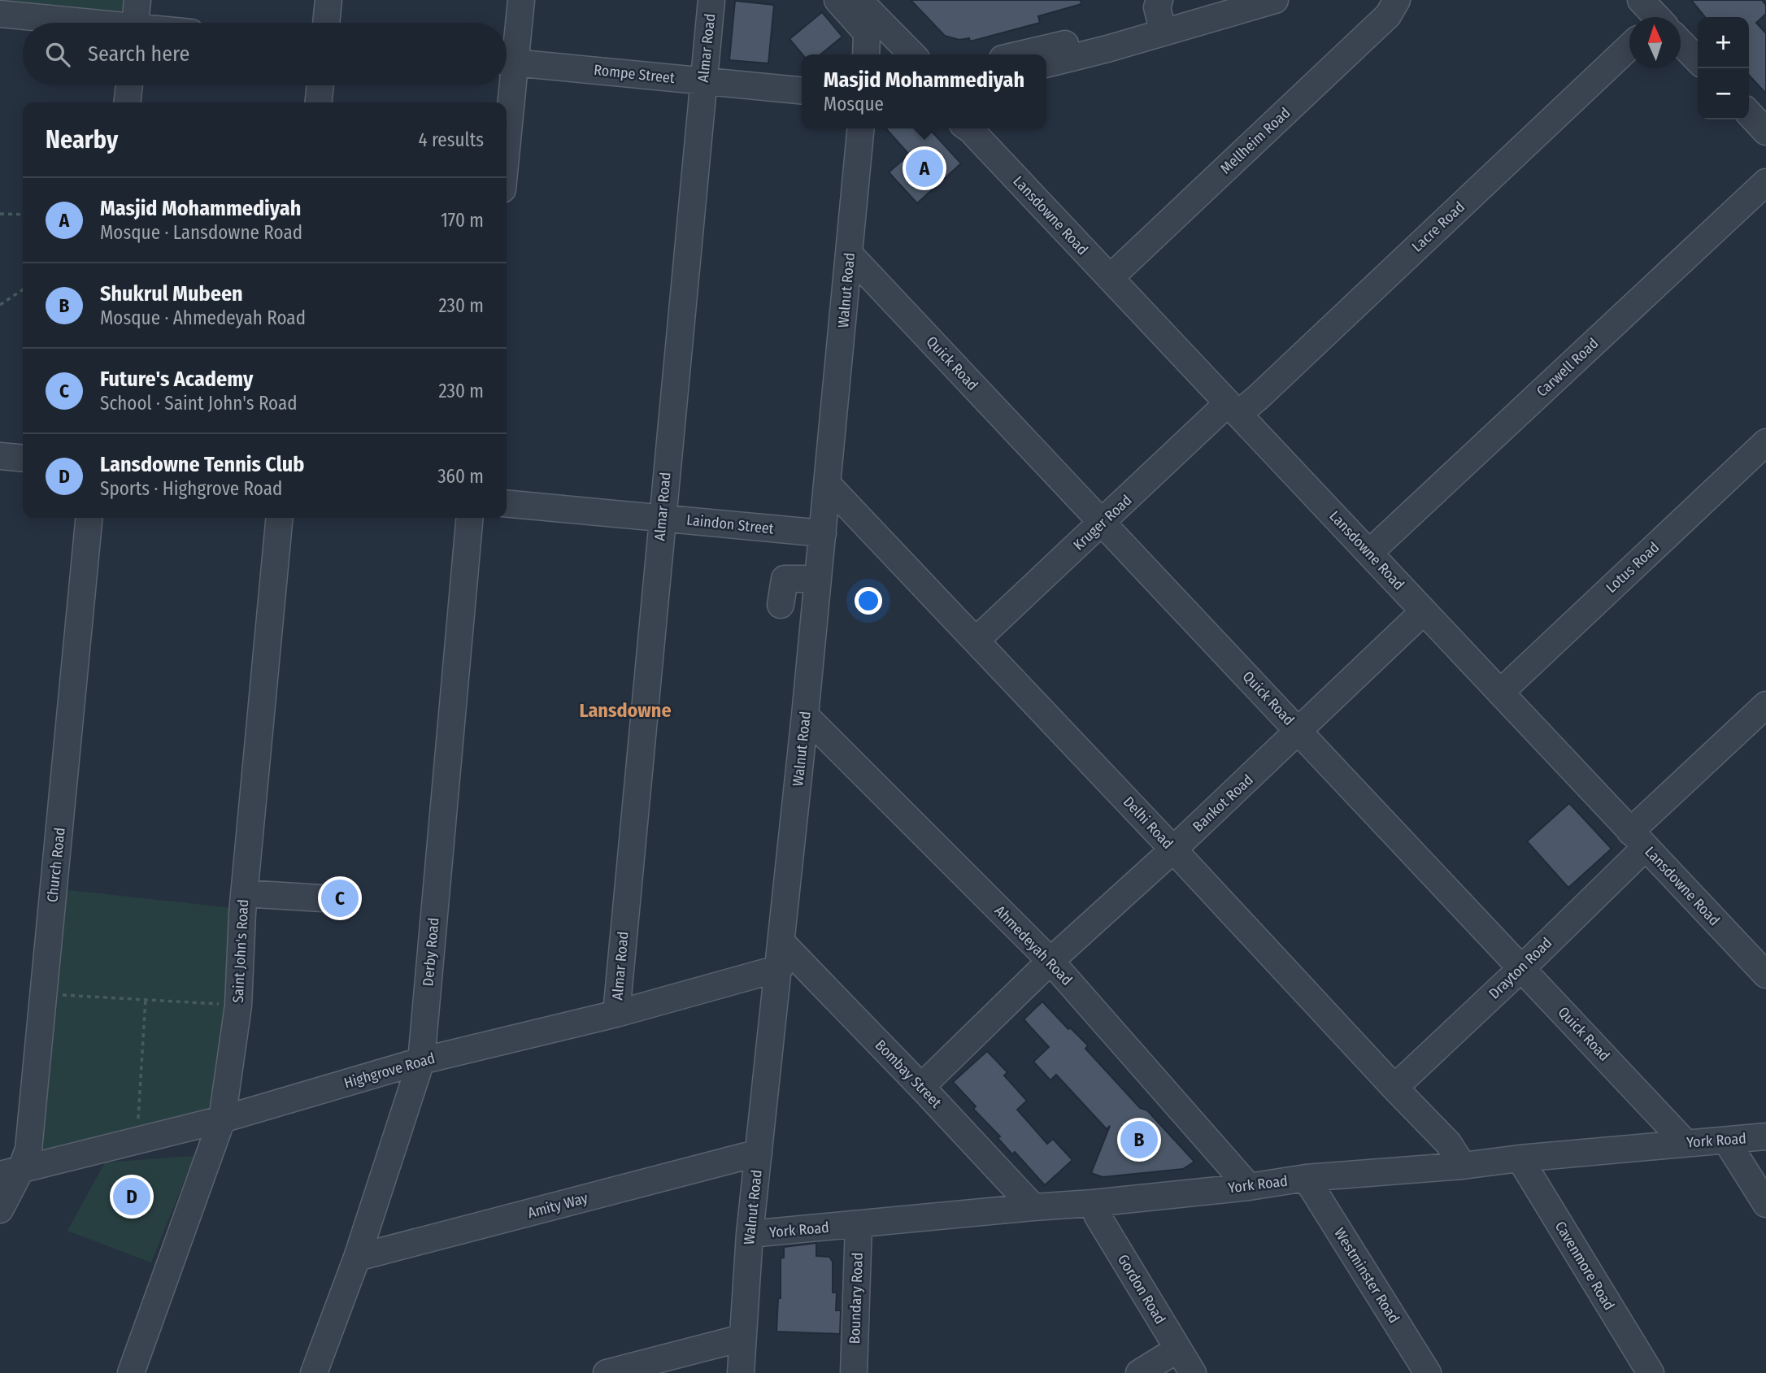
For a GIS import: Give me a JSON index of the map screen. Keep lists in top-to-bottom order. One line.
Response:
{"streets":{"street":["Almar Road","Rompe Street","Mellheim Road","Lansdowne Road","Lacre Road","Walnut Road","Quick Road","Carwell Road","Kruger Road","Laindon Street","Lotus Road","Bankot Road","Delhi Road","Church Road","Ahmedeyah Road","Saint John's Road","Derby Road","Drayton Road","Highgrove Road","Bombay Street","York Road","Amity Way","Cavenmore Road","Westminster Road","Gordon Road","Boundary Road"]},"crossings":[["Almar Road","Rompe Street"],["Almar Road","Laindon Street"],["Almar Road","Highgrove Road"],["Mellheim Road","Lansdowne Road"],["Lansdowne Road","Lacre Road"],["Lansdowne Road","Carwell Road"],["Lansdowne Road","Kruger Road"],["Lansdowne Road","Lotus Road"],["Lansdowne Road","Bankot Road"],["Lansdowne Road","Drayton Road"],["Lacre Road","Kruger Road"],["Walnut Road","Quick Road"],["Walnut Road","Laindon Street"],["Walnut Road","Delhi Road"],["Walnut Road","Ahmedeyah Road"],["Walnut Road","Highgrove Road"],["Walnut Road","Bombay Street"],["Walnut Road","York Road"],["Walnut Road","Amity Way"],["Quick Road","Kruger Road"],["Quick Road","Bankot Road"],["Quick Road","Drayton Road"],["Quick Road","York Road"],["Kruger Road","Delhi Road"],["Bankot Road","Delhi Road"],["Bankot Road","Ahmedeyah Road"],["Bankot Road","Bombay Street"],["Delhi Road","Drayton Road"],["Delhi Road","York Road"],["Church Road","Highgrove Road"],["Ahmedeyah Road","York Road"],["Saint John's Road","Highgrove Road"],["Derby Road","Highgrove Road"],["Derby Road","Amity Way"],["Bombay Street","York Road"],["York Road","Cavenmore Road"],["York Road","Westminster Road"],["York Road","Gordon Road"],["York Road","Boundary Road"]],"districts":["Lansdowne"],"north":"top","page":{"map_buttons":["+","−"],"search":"Search here","popup":["Masjid Mohammediyah","Mosque"],"heading":["Nearby","4 results"],"pins":["A","C","B","D"],"list":[{"mark":"A","name":"Masjid Mohammediyah","note":"Mosque · Lansdowne Road","value":"170 m"},{"mark":"B","name":"Shukrul Mubeen","note":"Mosque · Ahmedeyah Road","value":"230 m"},{"mark":"C","name":"Future's Academy","note":"School · Saint John's Road","value":"230 m"},{"mark":"D","name":"Lansdowne Tennis Club","note":"Sports · Highgrove Road","value":"360 m"}]}}
